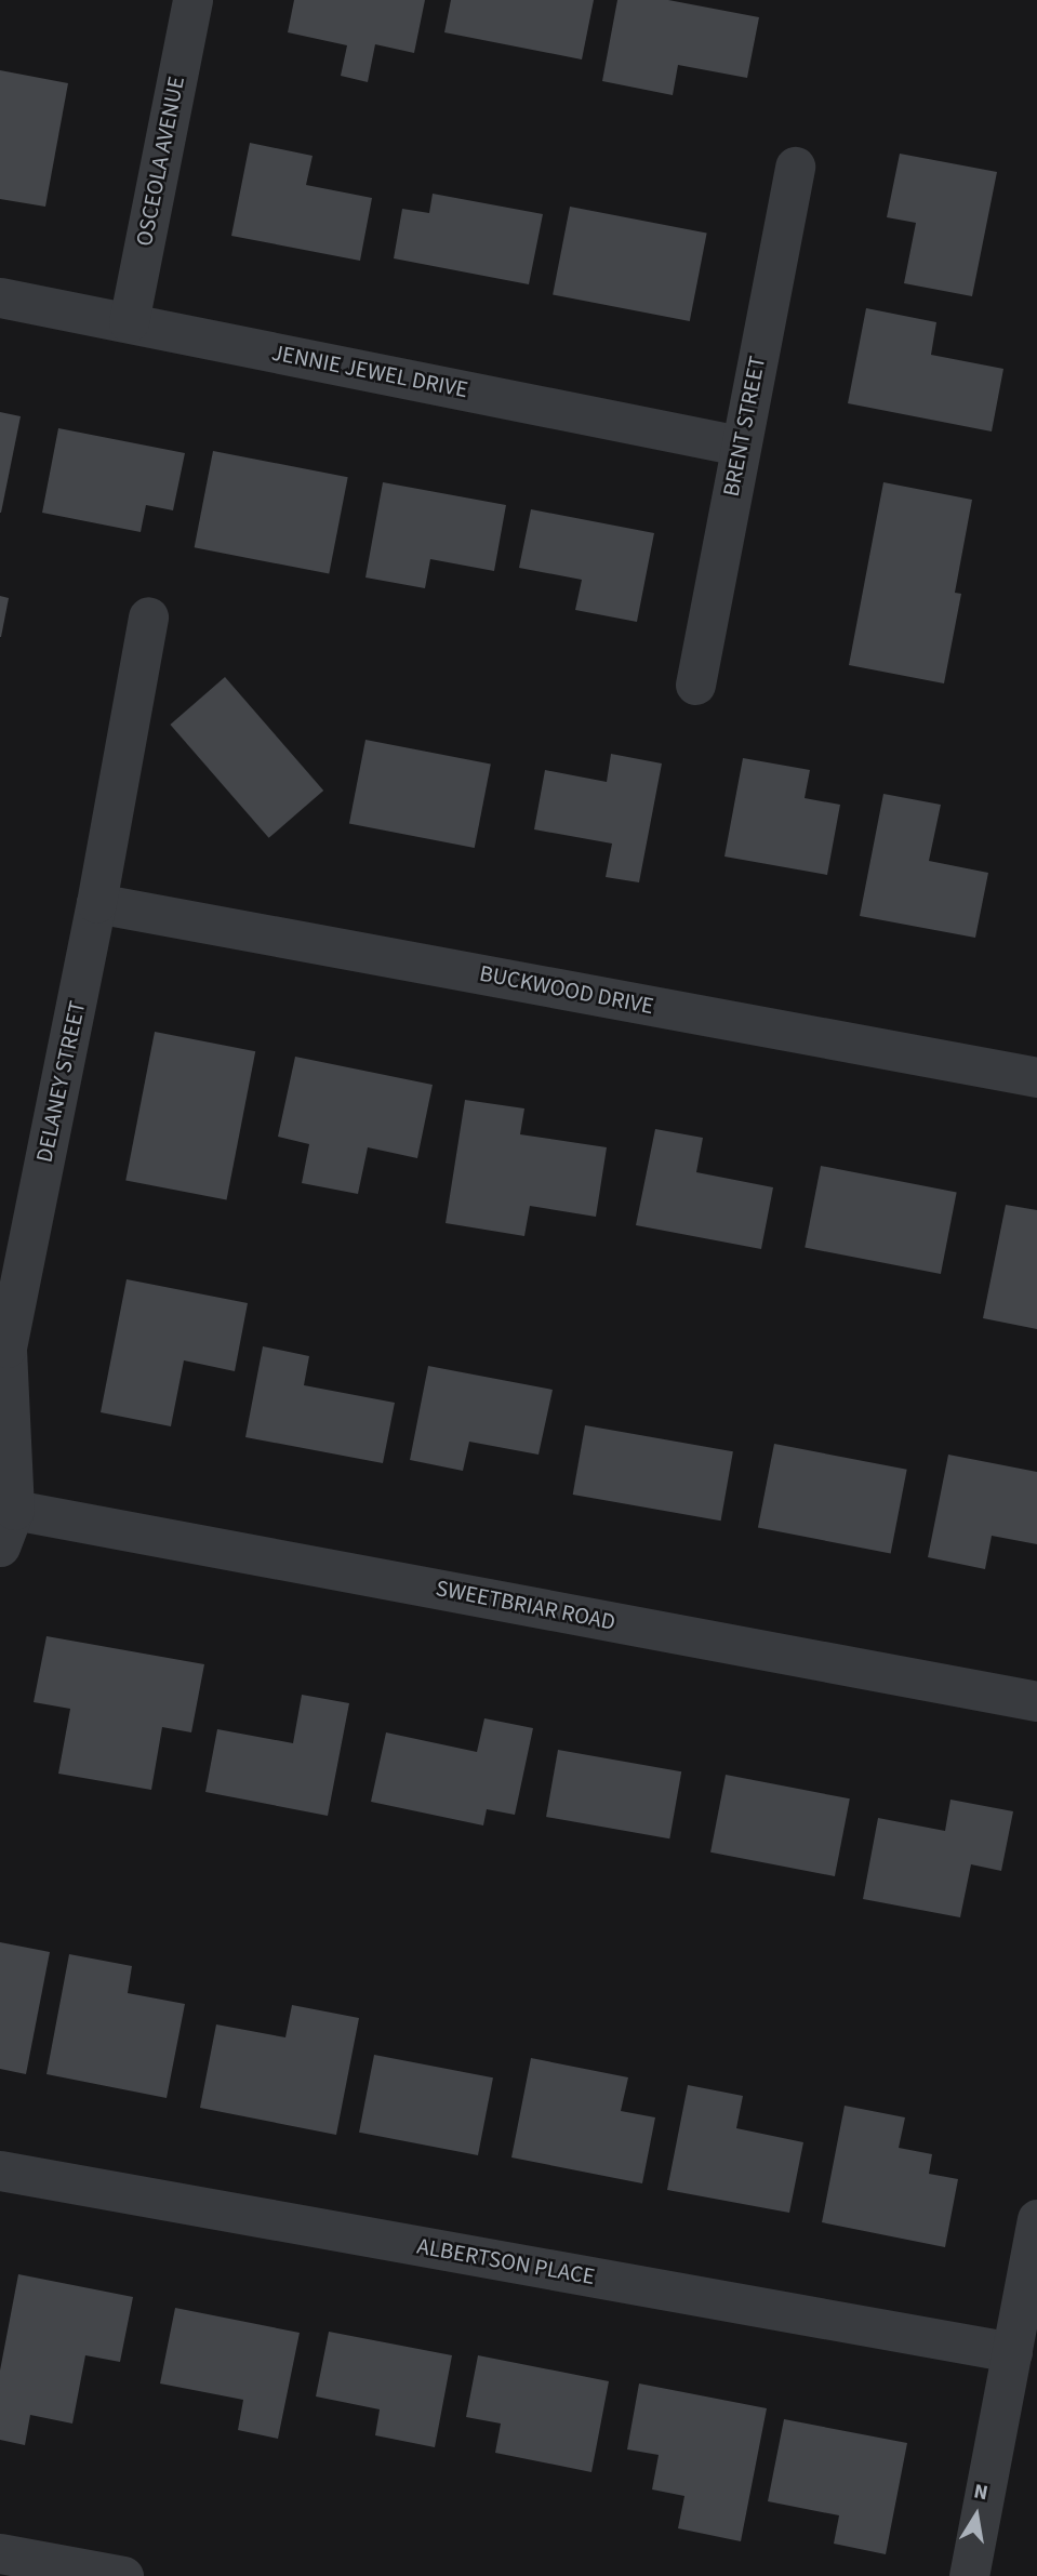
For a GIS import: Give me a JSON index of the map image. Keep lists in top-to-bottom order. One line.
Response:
{"streets":{"street":["OSCEOLA AVENUE","JENNIE JEWEL DRIVE","BRENT STREET","BUCKWOOD DRIVE","DELANEY STREET","SWEETBRIAR ROAD","ALBERTSON PLACE"]},"crossings":[["OSCEOLA AVENUE","JENNIE JEWEL DRIVE"],["JENNIE JEWEL DRIVE","BRENT STREET"],["BUCKWOOD DRIVE","DELANEY STREET"],["DELANEY STREET","SWEETBRIAR ROAD"]],"north":"top"}
